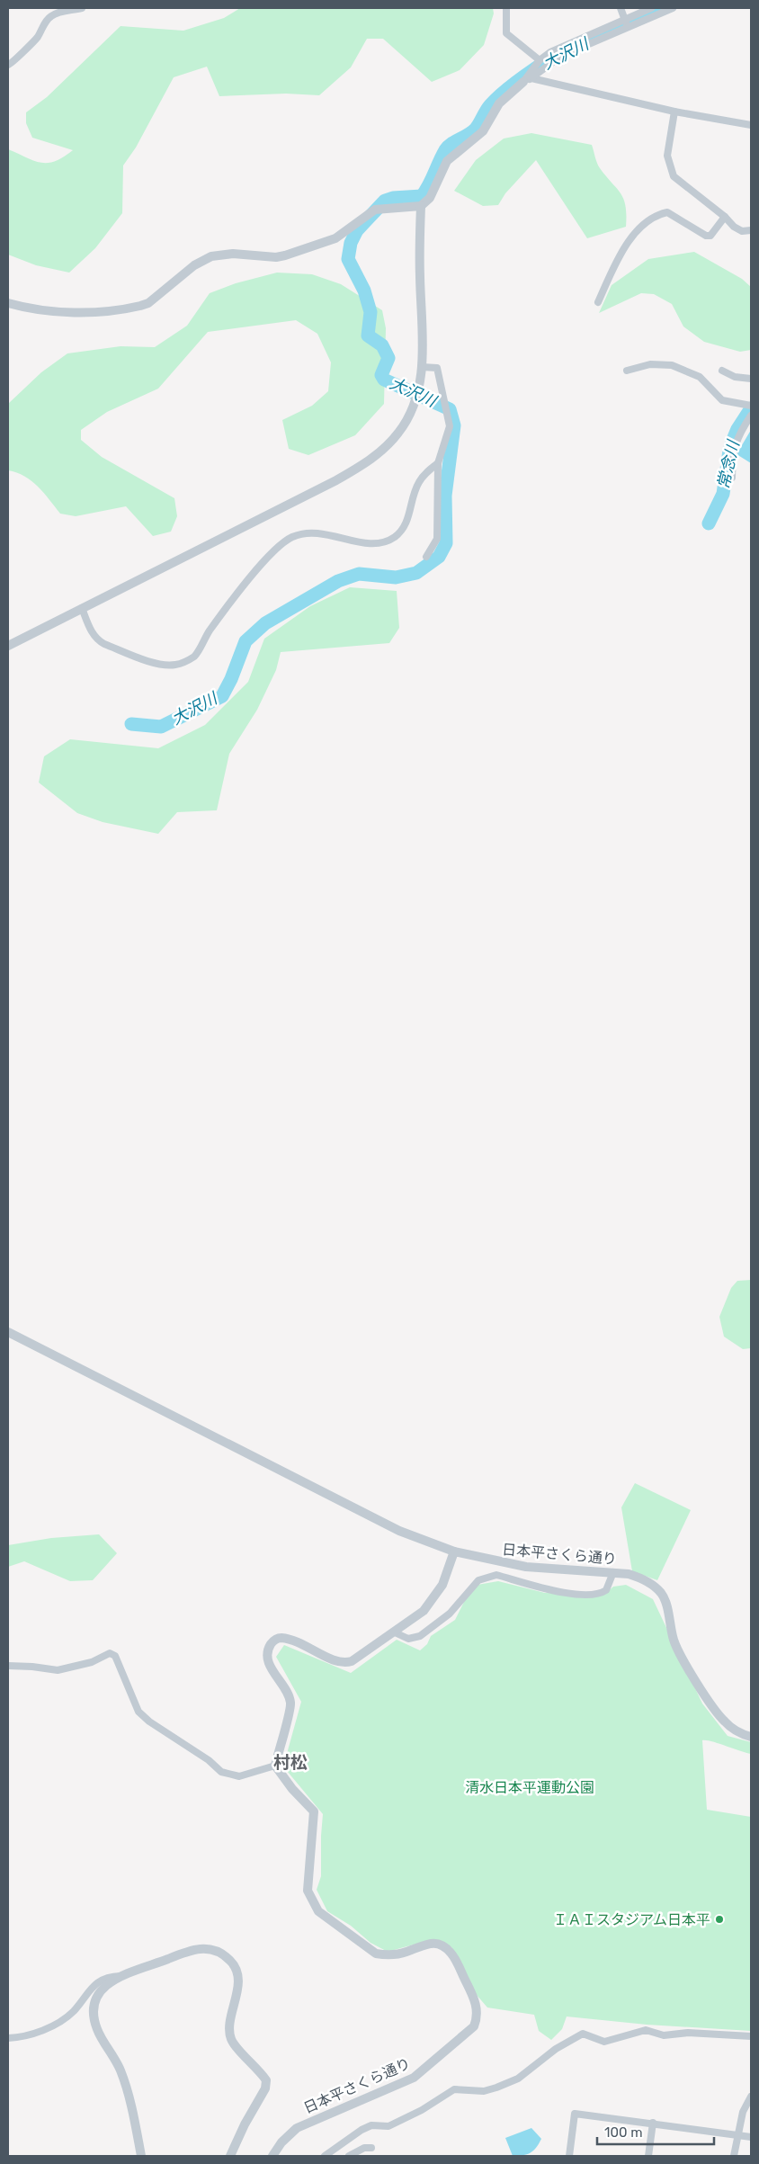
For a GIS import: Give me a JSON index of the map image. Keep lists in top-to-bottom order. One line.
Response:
{"streets":{"street":["日本平さくら通り"]},"districts":["村松"],"water":["大沢川","常念川"],"parks":["清水日本平運動公園"],"places":["ＩＡＩスタジアム日本平"],"scale_bar":"100 m"}
